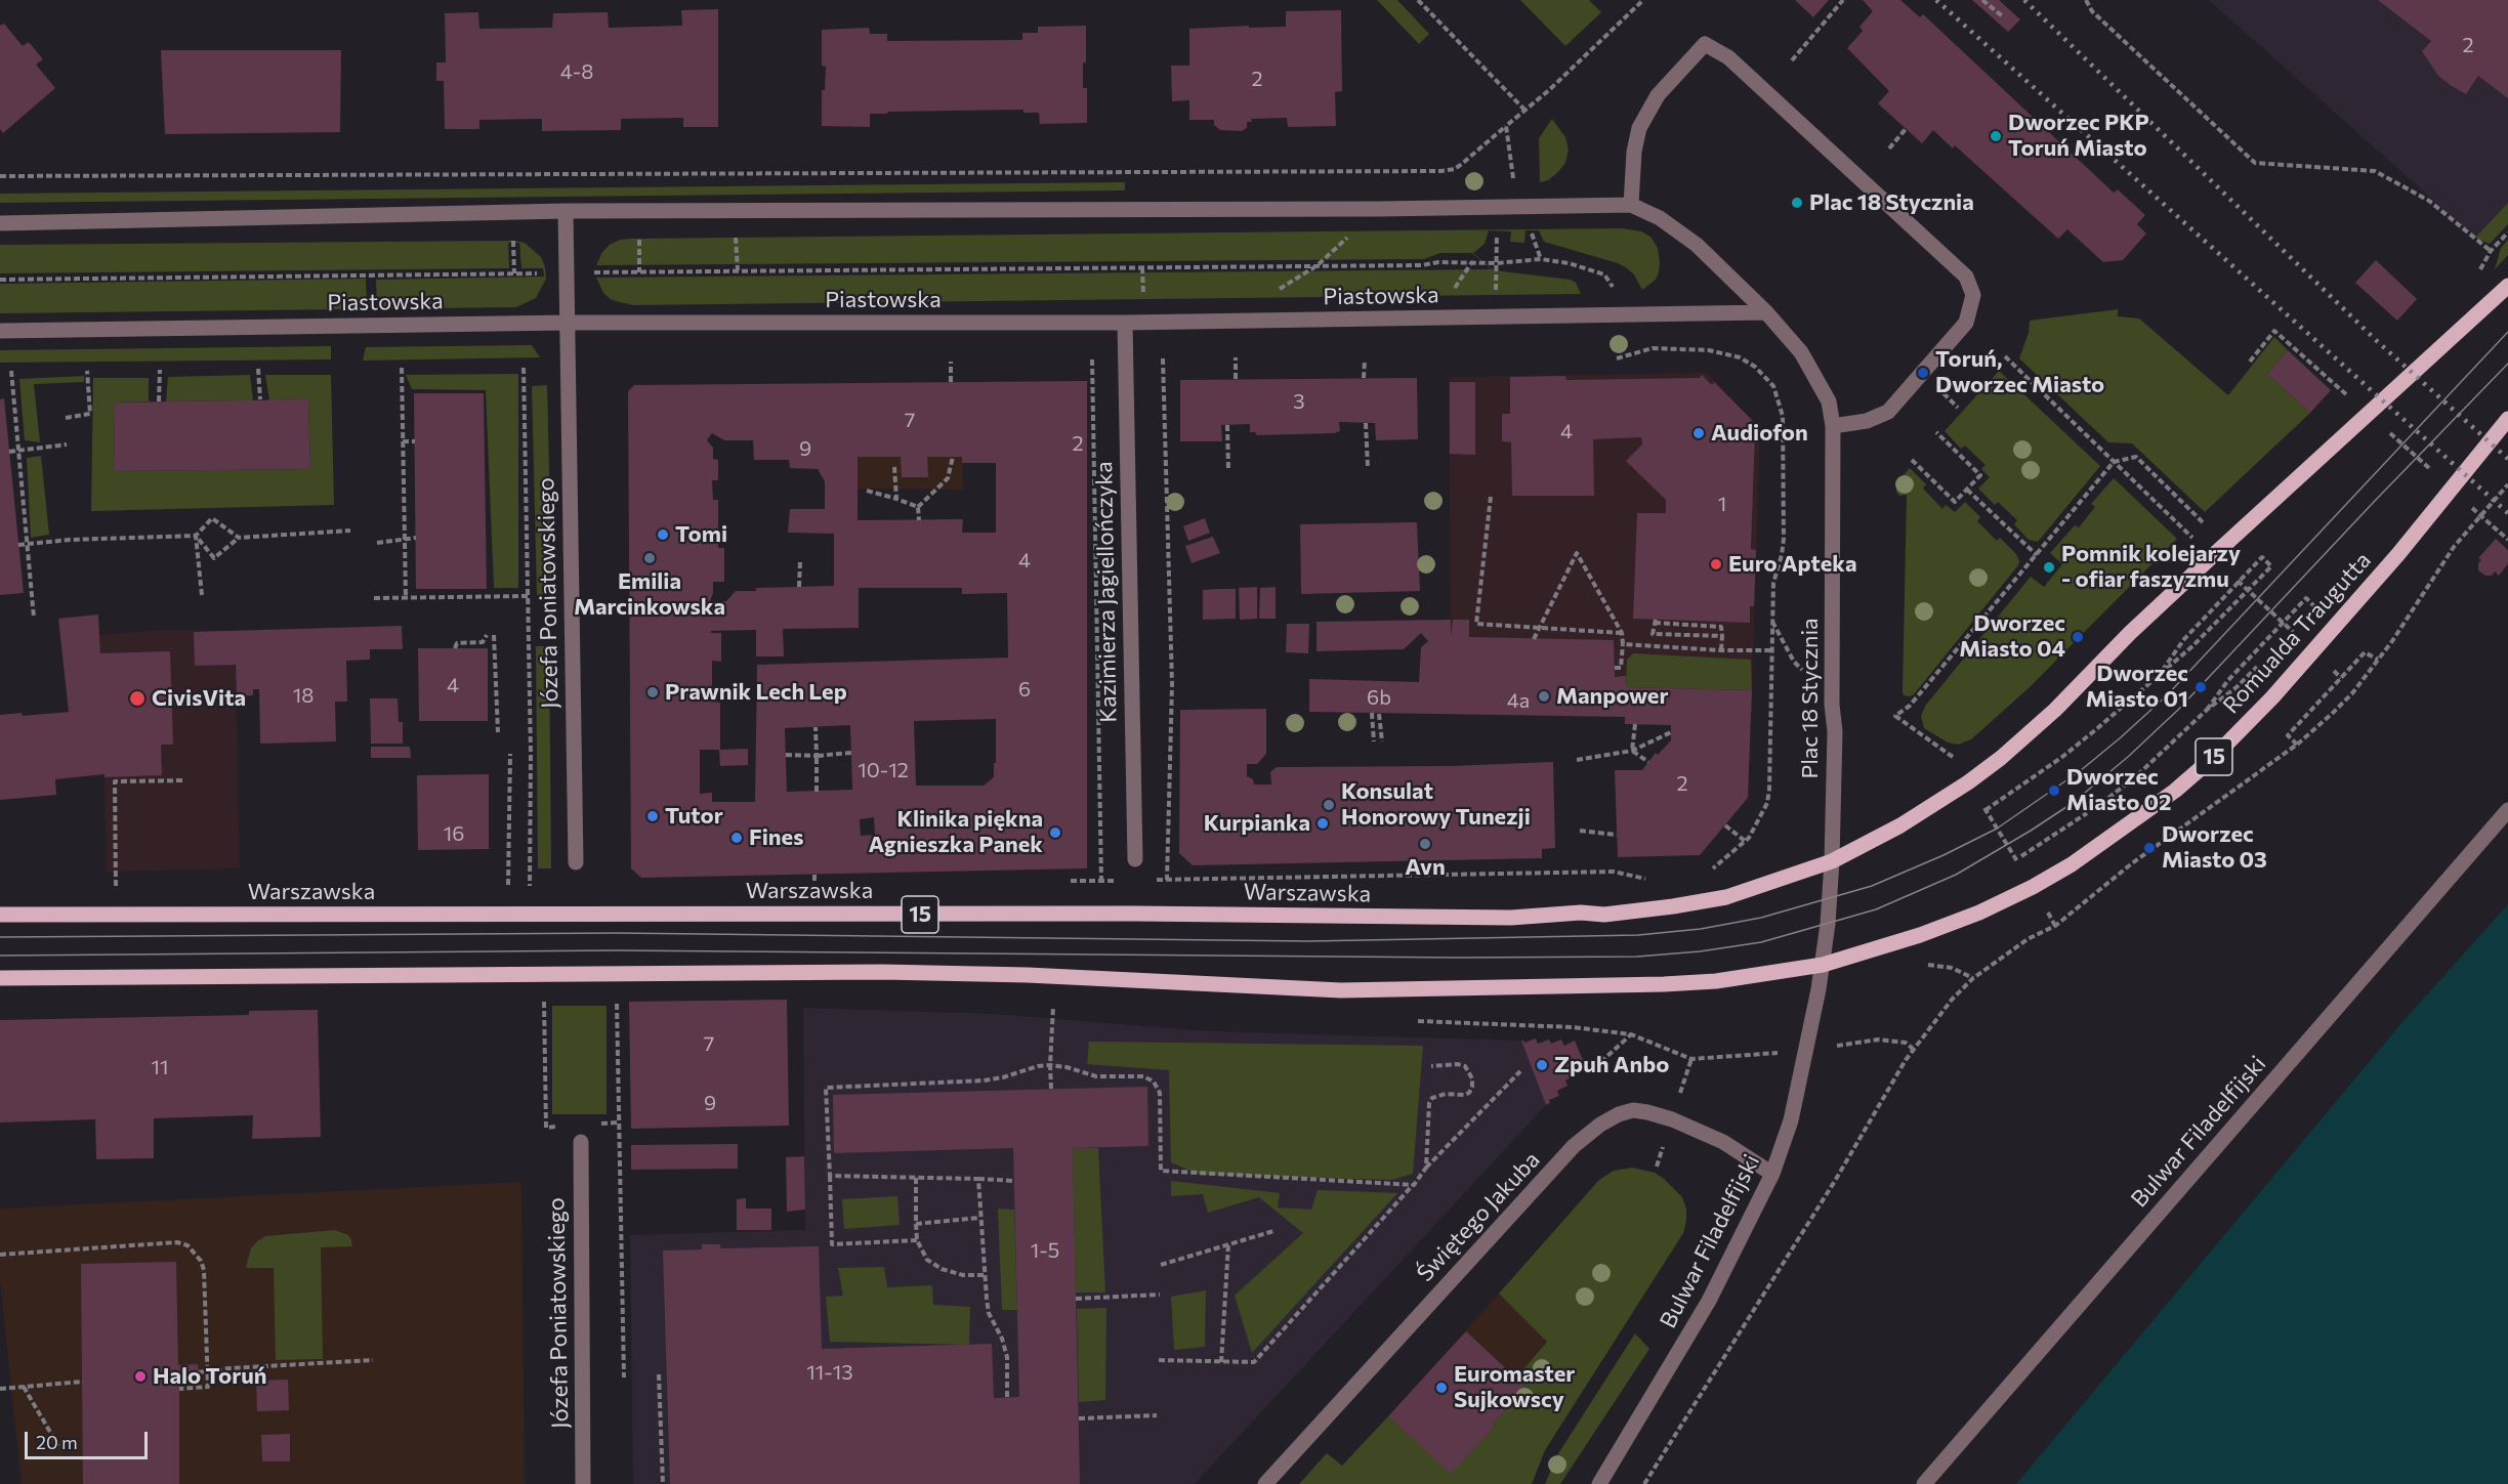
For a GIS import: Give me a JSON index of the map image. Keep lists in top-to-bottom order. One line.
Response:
{"streets":{"main road":["Romualda Traugutta","15","Warszawska"],"street":["Piastowska","Kazimierza Jagiellończyka","Józefa Poniatowskiego","Plac 18 Stycznia","Bulwar Filadelfijski","Świętego Jakuba"]},"crossings":[["Piastowska","Kazimierza Jagiellończyka"],["Piastowska","Józefa Poniatowskiego"],["Piastowska","Plac 18 Stycznia"],["Romualda Traugutta","Plac 18 Stycznia"],["Romualda Traugutta","15"],["Romualda Traugutta","Bulwar Filadelfijski"],["Plac 18 Stycznia","15"],["Plac 18 Stycznia","Warszawska"],["Plac 18 Stycznia","Bulwar Filadelfijski"],["15","Warszawska"],["15","Bulwar Filadelfijski"],["Bulwar Filadelfijski","Świętego Jakuba"]],"places":["Dworzec PKP Toruń Miasto","Plac 18 Stycznia","Toruń, Dworzec Miasto","Audiofon","Tomi","Emilia Marcinkowska","Euro Apteka","Pomnik kolejarzy - ofiar faszyzmu","Dworzec Miasto 04","Dworzec Miasto 01","Prawnik Lech Lep","Manpower","CivisVita","Dworzec Miasto 02","Konsulat Honorowy Tunezji","Tutor","Kurpianka","Klinika piękna Agnieszka Panek","Fines","Avn","Dworzec Miasto 03","Zpuh Anbo","Halo Toruń","Euromaster Sujkowscy"],"house_numbers":["2","4-8","2","3","7","4","2","9","1","4","4","6","18","6b","4a","10-12","2","16","7","11","9","1-5","11-13"],"scale_bar":"20 m"}
